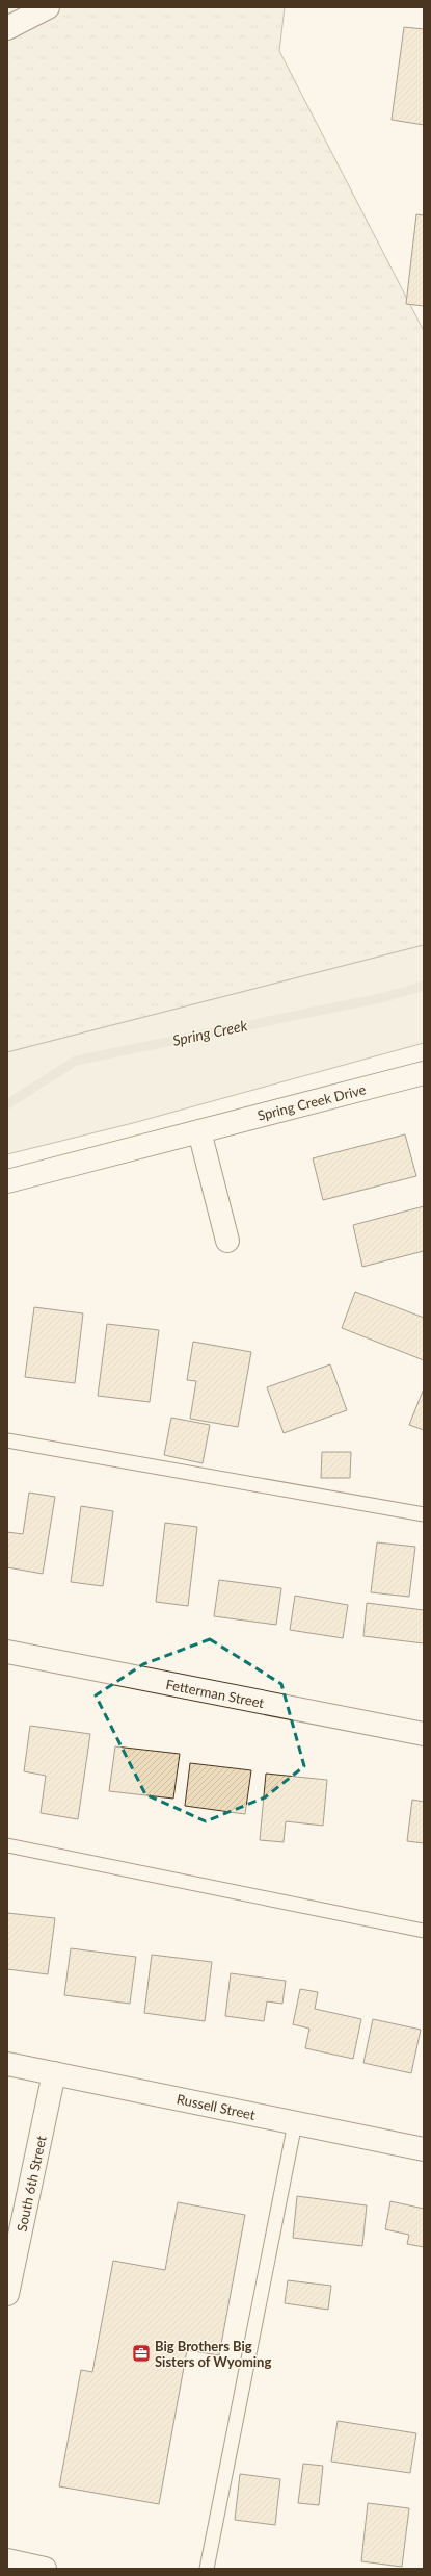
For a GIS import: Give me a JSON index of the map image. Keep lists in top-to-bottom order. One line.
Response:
{"streets":{"street":["Spring Creek Drive","Fetterman Street","Russell Street","South 6th Street"]},"crossings":[["Russell Street","South 6th Street"]],"water":["Spring Creek"],"places":{"office":["Big Brothers Big Sisters of Wyoming"]}}
